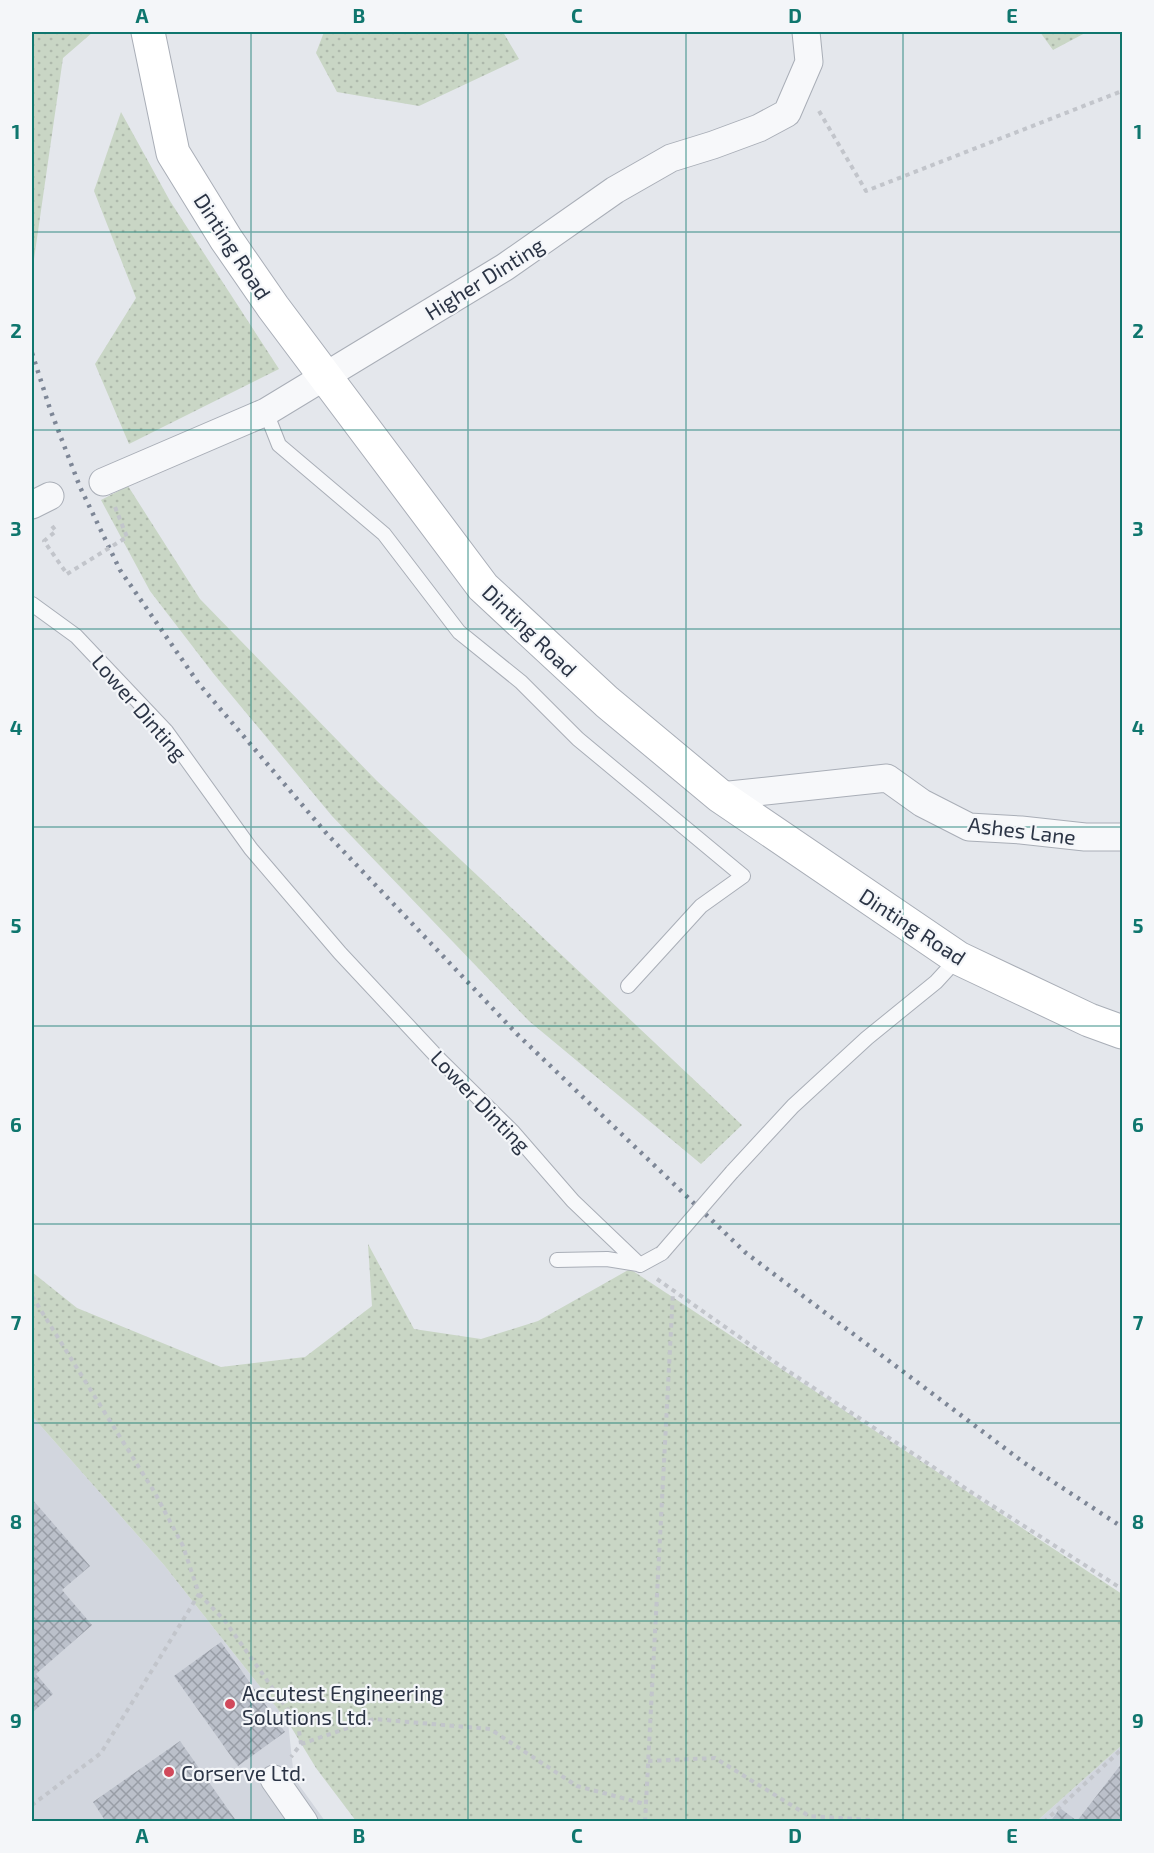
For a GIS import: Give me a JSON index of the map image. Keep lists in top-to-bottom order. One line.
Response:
{"streets":{"street":["Dinting Road","Higher Dinting","Ashes Lane"],"lane":["Lower Dinting"]},"crossings":[["Dinting Road","Higher Dinting"],["Dinting Road","Ashes Lane"]],"places":["Accutest Engineering Solutions Ltd.","Corserve Ltd."],"grid":{"columns":["A","B","C","D","E"],"rows":["1","2","3","4","5","6","7","8","9"]}}
